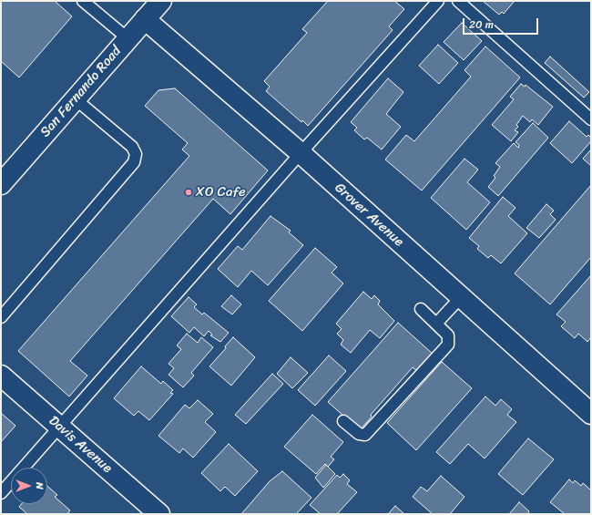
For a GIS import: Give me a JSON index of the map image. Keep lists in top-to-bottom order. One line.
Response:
{"streets":{"street":["San Fernando Road","Grover Avenue","Davis Avenue"]},"crossings":[["San Fernando Road","Grover Avenue"]],"places":["XO Cafe"],"scale_bar":"20 m","north":"right"}
